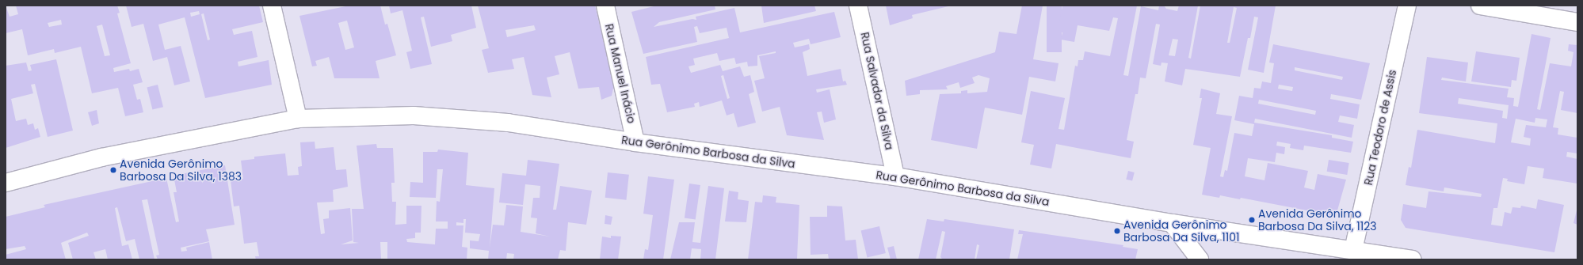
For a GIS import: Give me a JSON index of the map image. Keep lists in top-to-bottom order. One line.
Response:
{"streets":{"street":["Rua Manuel Inácio","Rua Salvador da Silva","Rua Teodoro de Assis","Rua Gerônimo Barbosa da Silva"]},"crossings":[["Rua Manuel Inácio","Rua Gerônimo Barbosa da Silva"],["Rua Salvador da Silva","Rua Gerônimo Barbosa da Silva"],["Rua Teodoro de Assis","Rua Gerônimo Barbosa da Silva"]],"places":["Avenida Gerônimo Barbosa Da Silva, 1383","Avenida Gerônimo Barbosa Da Silva, 1123","Avenida Gerônimo Barbosa Da Silva, 1101"]}
